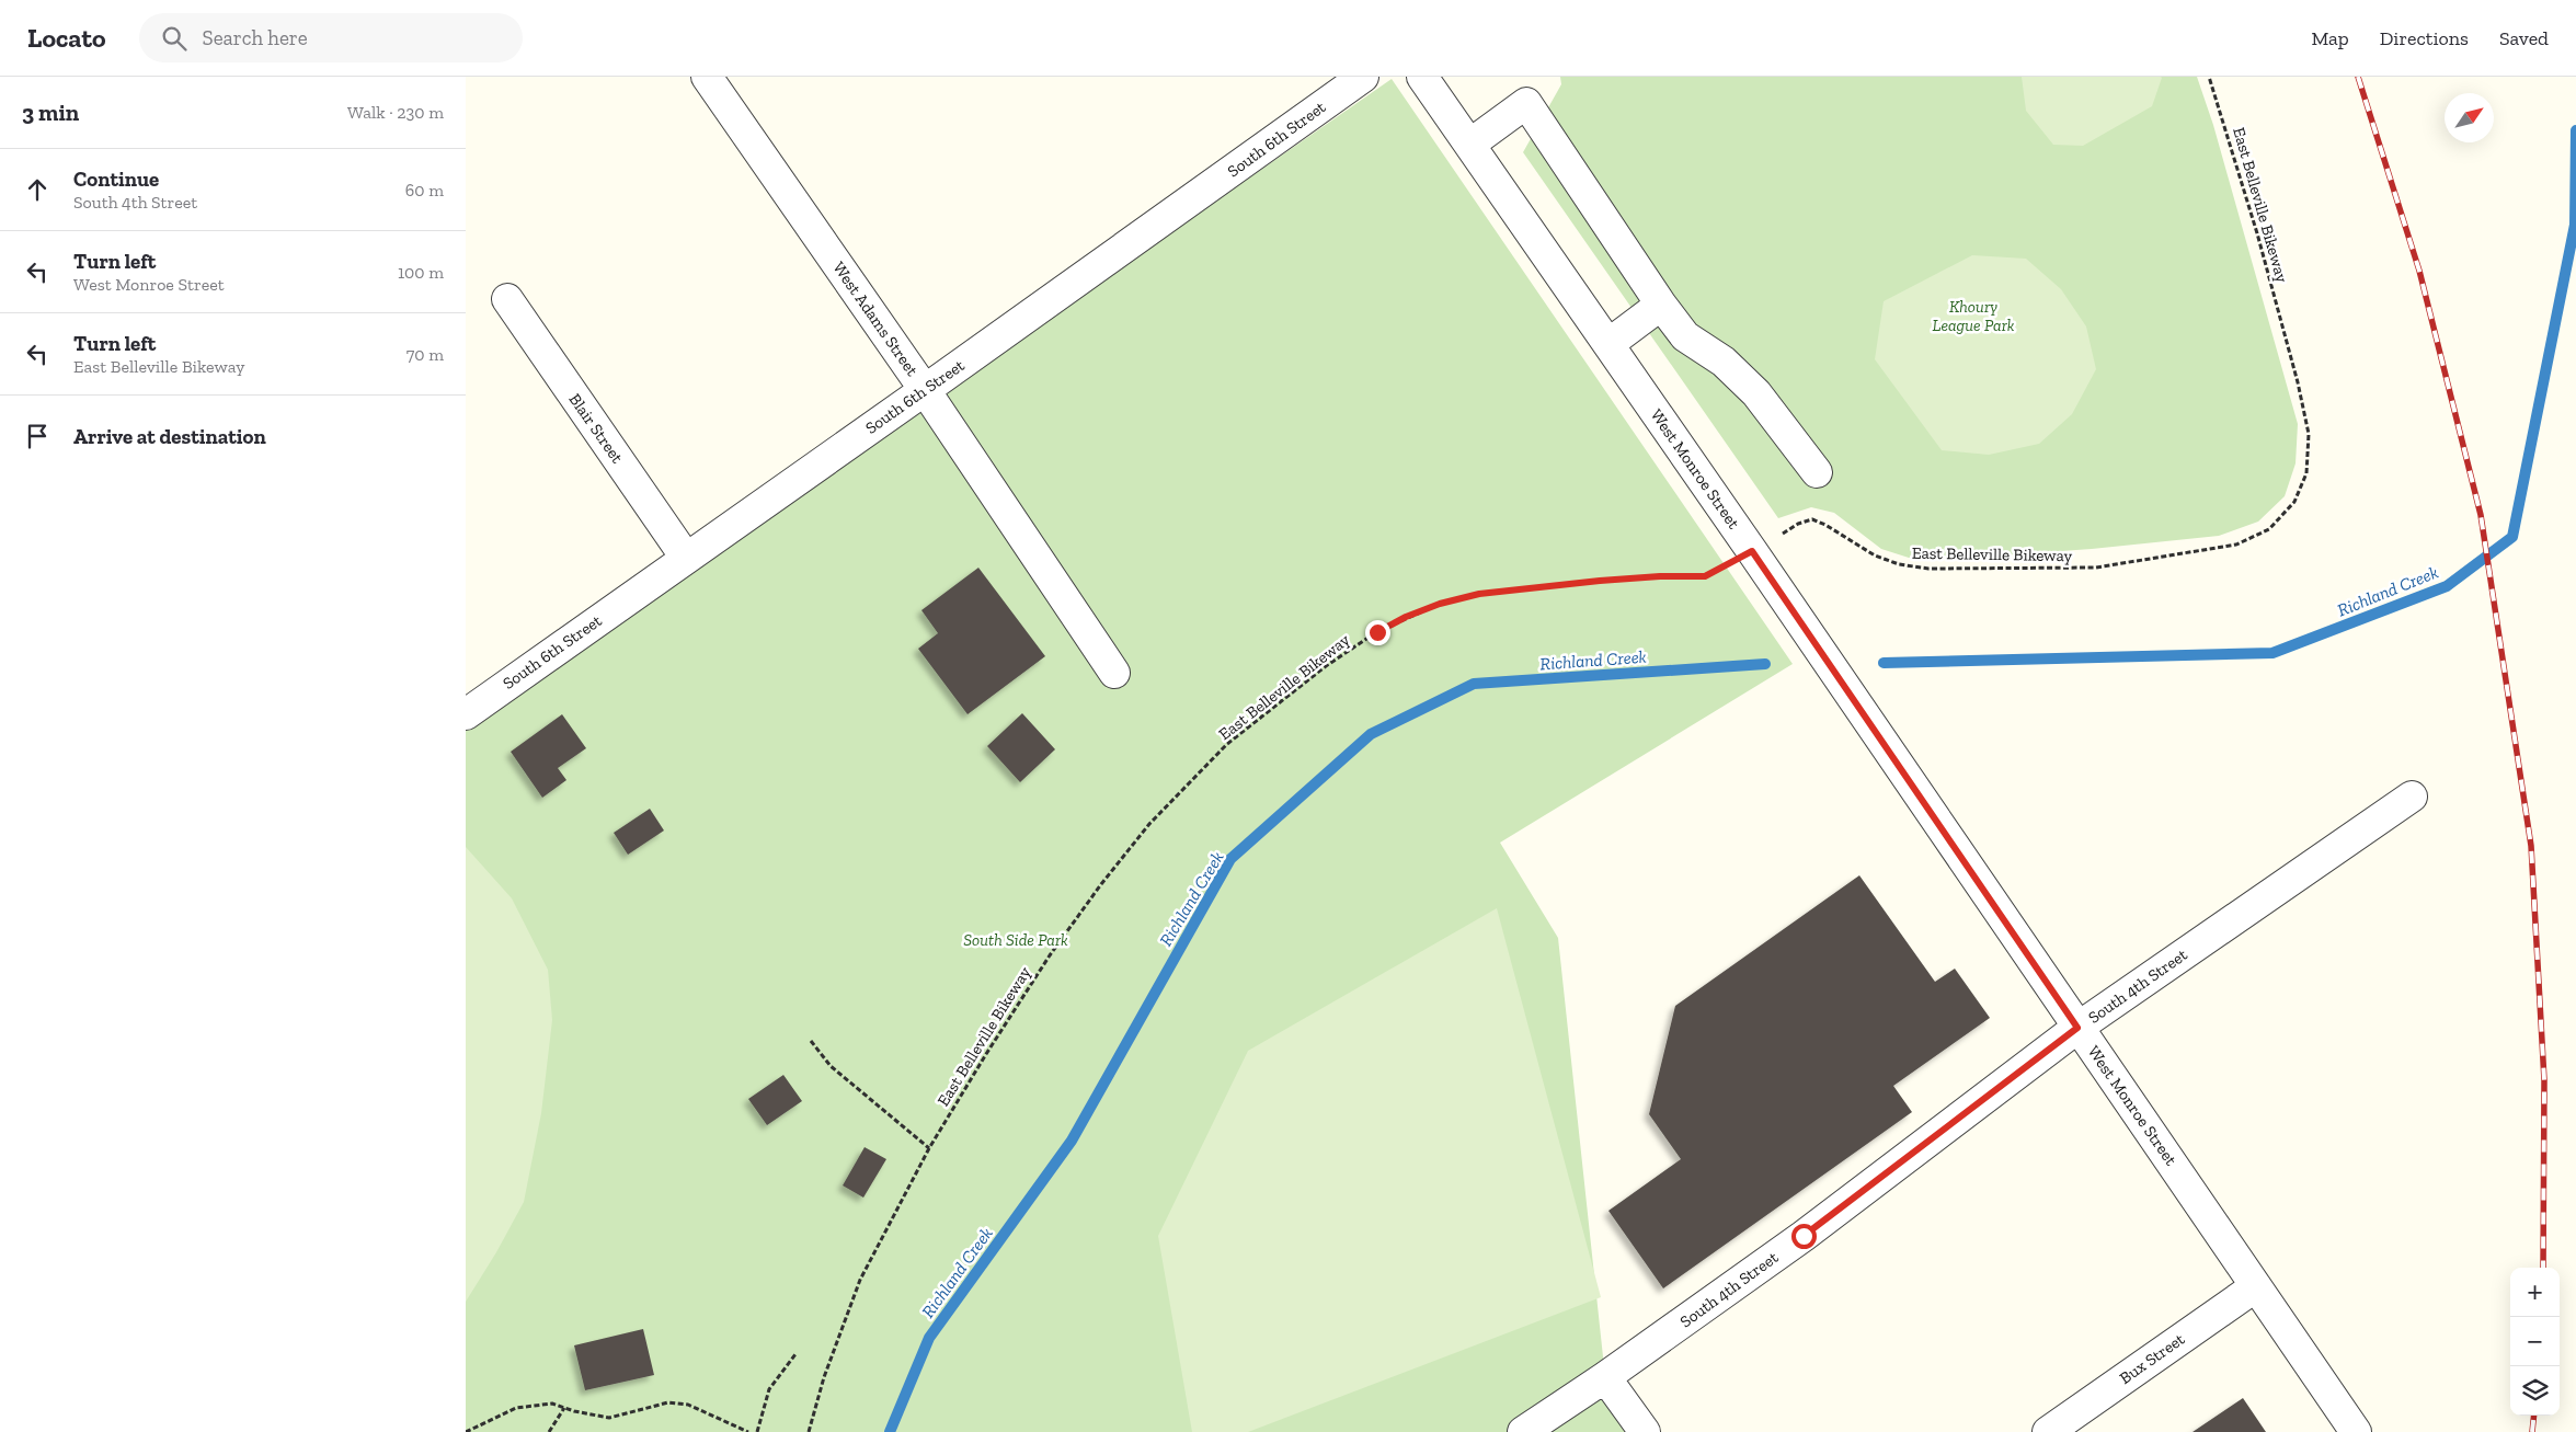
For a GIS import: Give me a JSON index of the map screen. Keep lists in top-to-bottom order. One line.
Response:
{"streets":{"street":["South 6th Street","West Adams Street","Blair Street","West Monroe Street","South 4th Street","Bux Street"],"path":["East Belleville Bikeway"]},"crossings":[["South 6th Street","West Adams Street"],["South 6th Street","Blair Street"],["East Belleville Bikeway","West Monroe Street"],["West Monroe Street","South 4th Street"],["West Monroe Street","Bux Street"]],"water":["Richland Creek"],"parks":["Khoury League Park","South Side Park"],"north":"top right","page":{"header":"Locato","search":"Search here","nav":["Map","Directions","Saved"],"heading":["3 min","Walk · 230 m"],"list":[["Continue","South 4th Street","60 m"],["Turn left","West Monroe Street","100 m"],["Turn left","East Belleville Bikeway","70 m"],"Arrive at destination"],"map_buttons":["+","−"]}}
